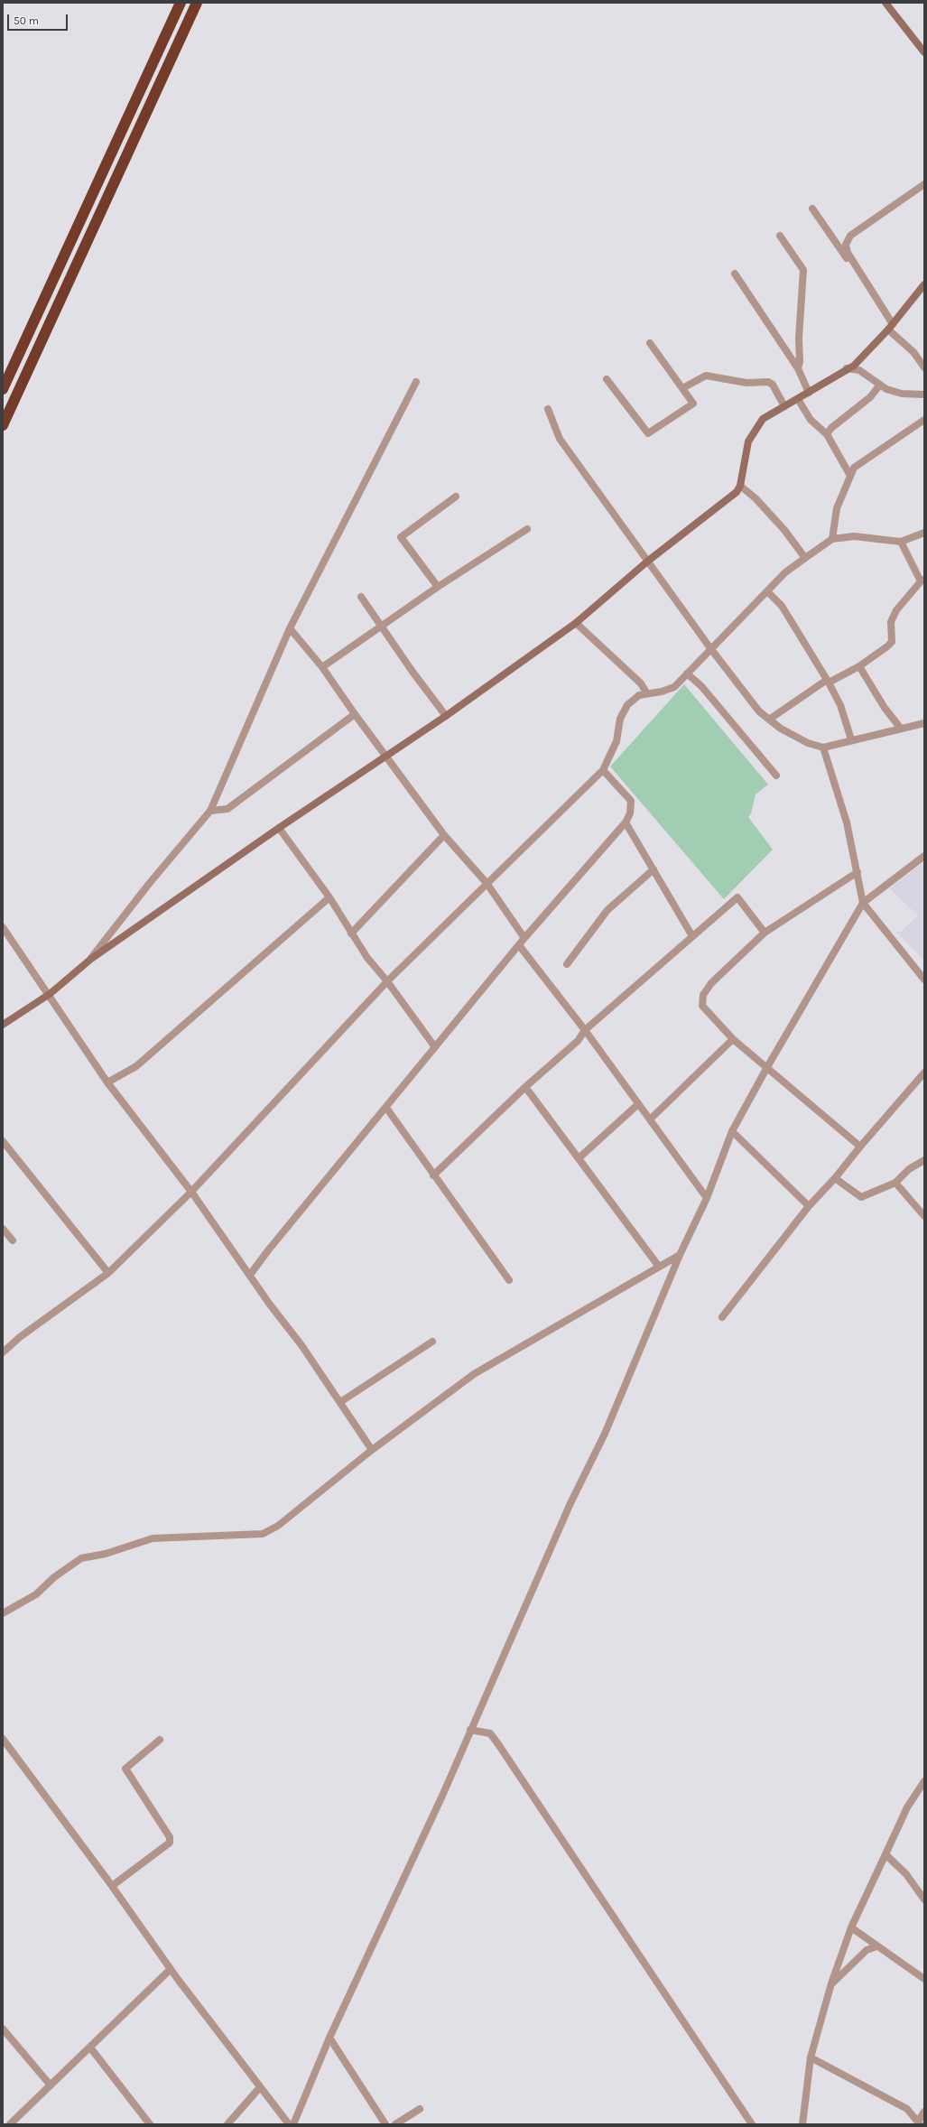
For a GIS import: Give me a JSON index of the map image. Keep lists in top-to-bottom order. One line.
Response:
{"scale_bar":"50 m"}
